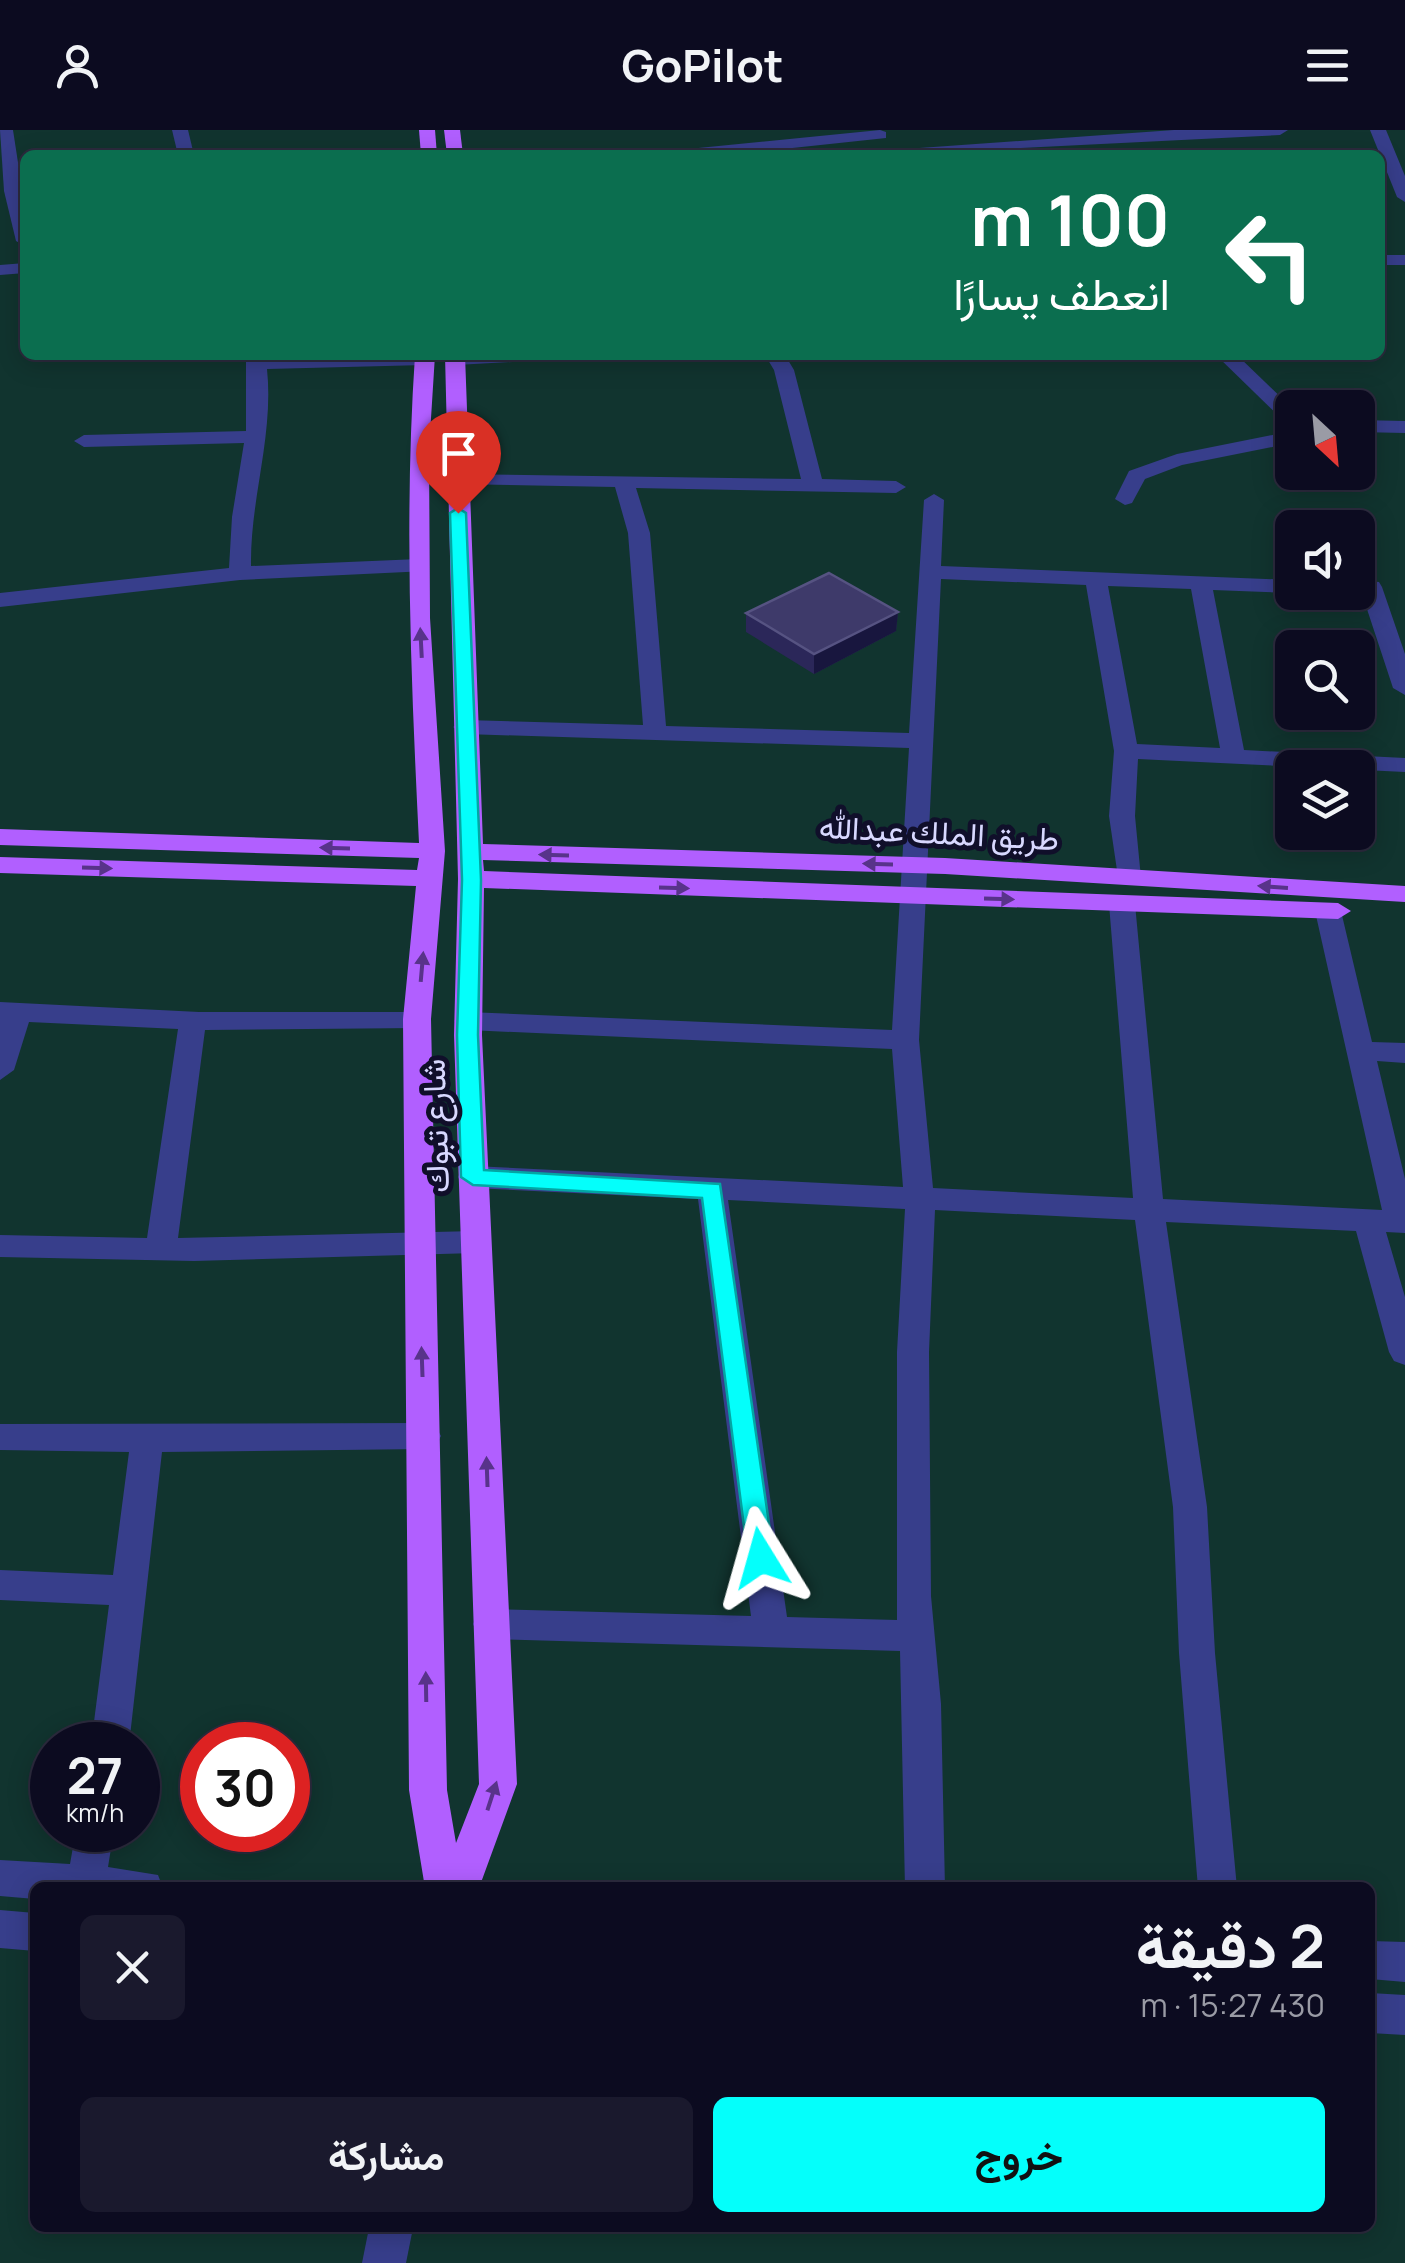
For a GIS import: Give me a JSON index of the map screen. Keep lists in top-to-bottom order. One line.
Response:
{"streets":{"main road":["طريق الملك عبدالله","شارع تبوك"]},"crossings":[["طريق الملك عبدالله","شارع تبوك"]],"one_way":["شارع تبوك"],"north":"bottom right","page":{"header":"GoPilot","turn":["100 m","انعطف يسارًا"],"speed":"27 km/h","limit":"30","heading":["2 دقيقة","430 m · 15:27"],"buttons":["خروج","مشاركة"]}}
